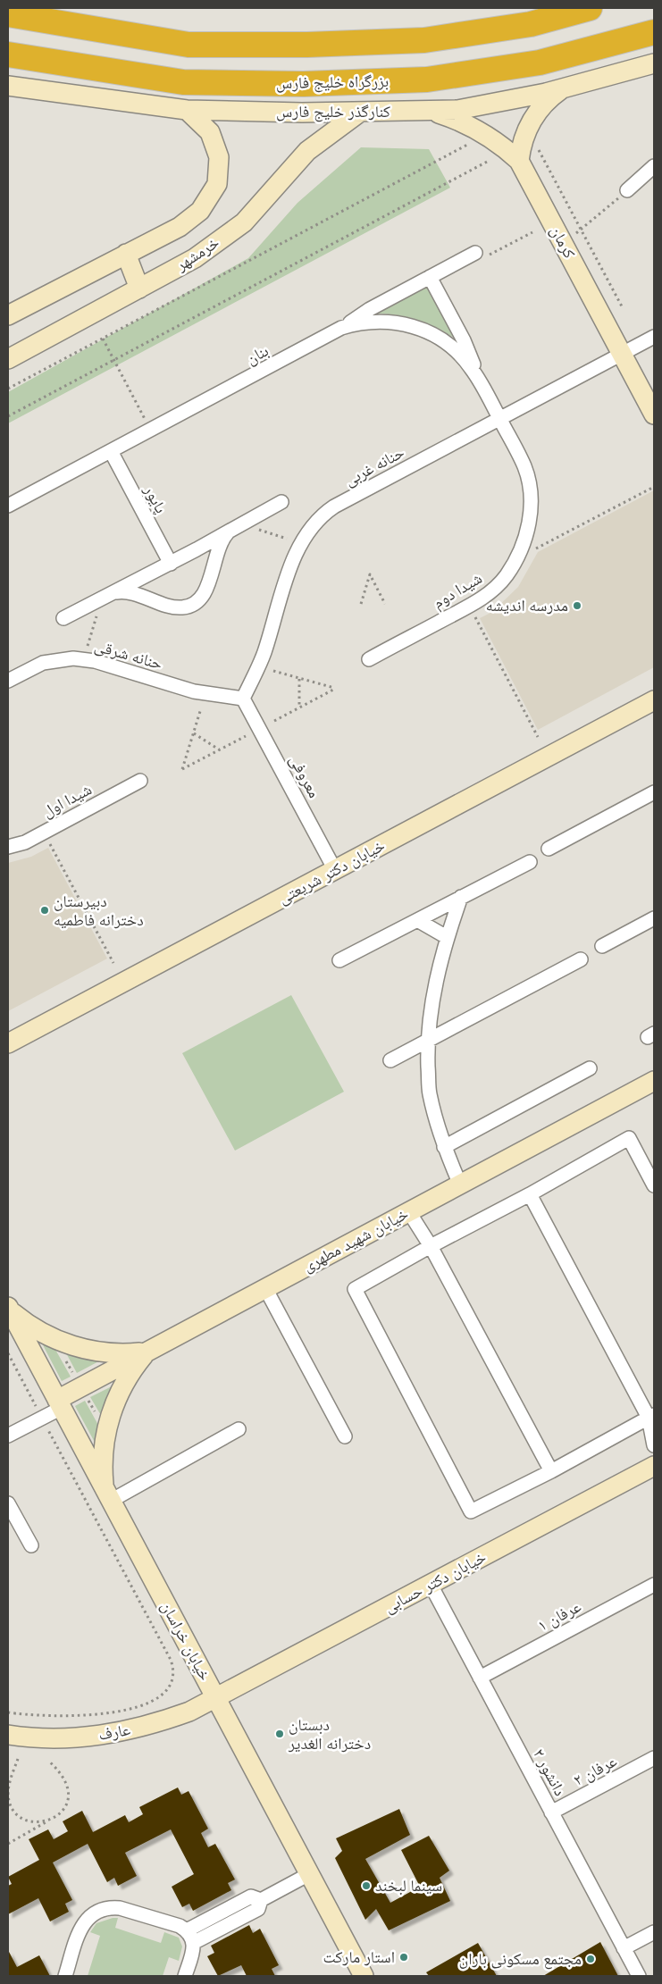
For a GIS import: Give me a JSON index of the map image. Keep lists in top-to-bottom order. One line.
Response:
{"streets":{"highway":["بزرگراه خلیج فارس"],"street":["کنارگذر خلیج فارس","کرمان","خرمشهر","بنان","حنانه غربی","پایور","شیدا دوم","حنانه شرقی","معروفی","شیدا اول","خیابان دکتر شریعتی","خیابان شهید مطهری","خیابان دکتر حسابی","عرفان ۱","خیابان خراسان","عارف","عرفان ۲","دانشور ۲"]},"crossings":[["کنارگذر خلیج فارس","کرمان"],["کنارگذر خلیج فارس","خرمشهر"],["کرمان","حنانه غربی"],["بنان","حنانه غربی"],["بنان","پایور"],["بنان","شیدا دوم"],["حنانه غربی","شیدا دوم"],["حنانه غربی","حنانه شرقی"],["حنانه غربی","معروفی"],["حنانه شرقی","معروفی"],["معروفی","خیابان دکتر شریعتی"],["خیابان شهید مطهری","خیابان خراسان"],["خیابان دکتر حسابی","خیابان خراسان"],["خیابان دکتر حسابی","عارف"],["خیابان دکتر حسابی","دانشور ۲"],["عرفان ۱","دانشور ۲"],["خیابان خراسان","عارف"],["عرفان ۲","دانشور ۲"]],"places":["مدرسه اندیشه","دبیرستان دخترانه فاطمیه","دبستان دخترانه الغدیر","سینما لبخند","استار مارکت","مجتمع مسکونی باران"]}
